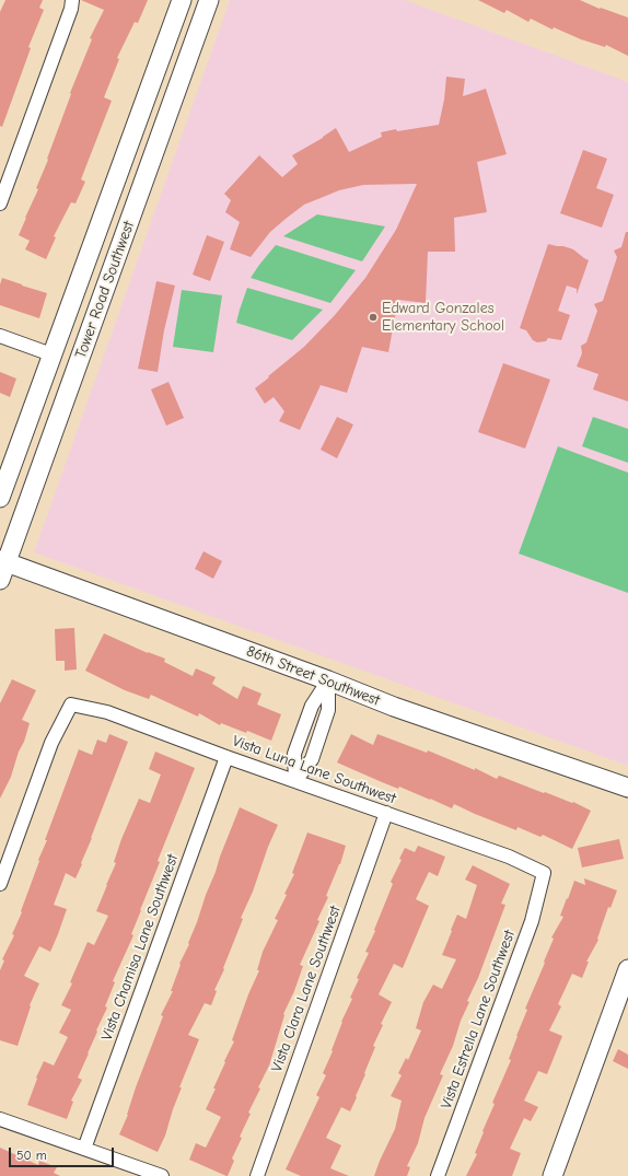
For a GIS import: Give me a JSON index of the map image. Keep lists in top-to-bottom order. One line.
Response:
{"streets":{"street":["Tower Road Southwest","86th Street Southwest","Vista Luna Lane Southwest","Vista Chamisa Lane Southwest","Vista Clara Lane Southwest","Vista Estrella Lane Southwest"]},"crossings":[["Tower Road Southwest","86th Street Southwest"],["Vista Luna Lane Southwest","Vista Chamisa Lane Southwest"],["Vista Luna Lane Southwest","Vista Clara Lane Southwest"],["Vista Luna Lane Southwest","Vista Estrella Lane Southwest"]],"places":["Edward Gonzales Elementary School"],"scale_bar":"50 m"}
